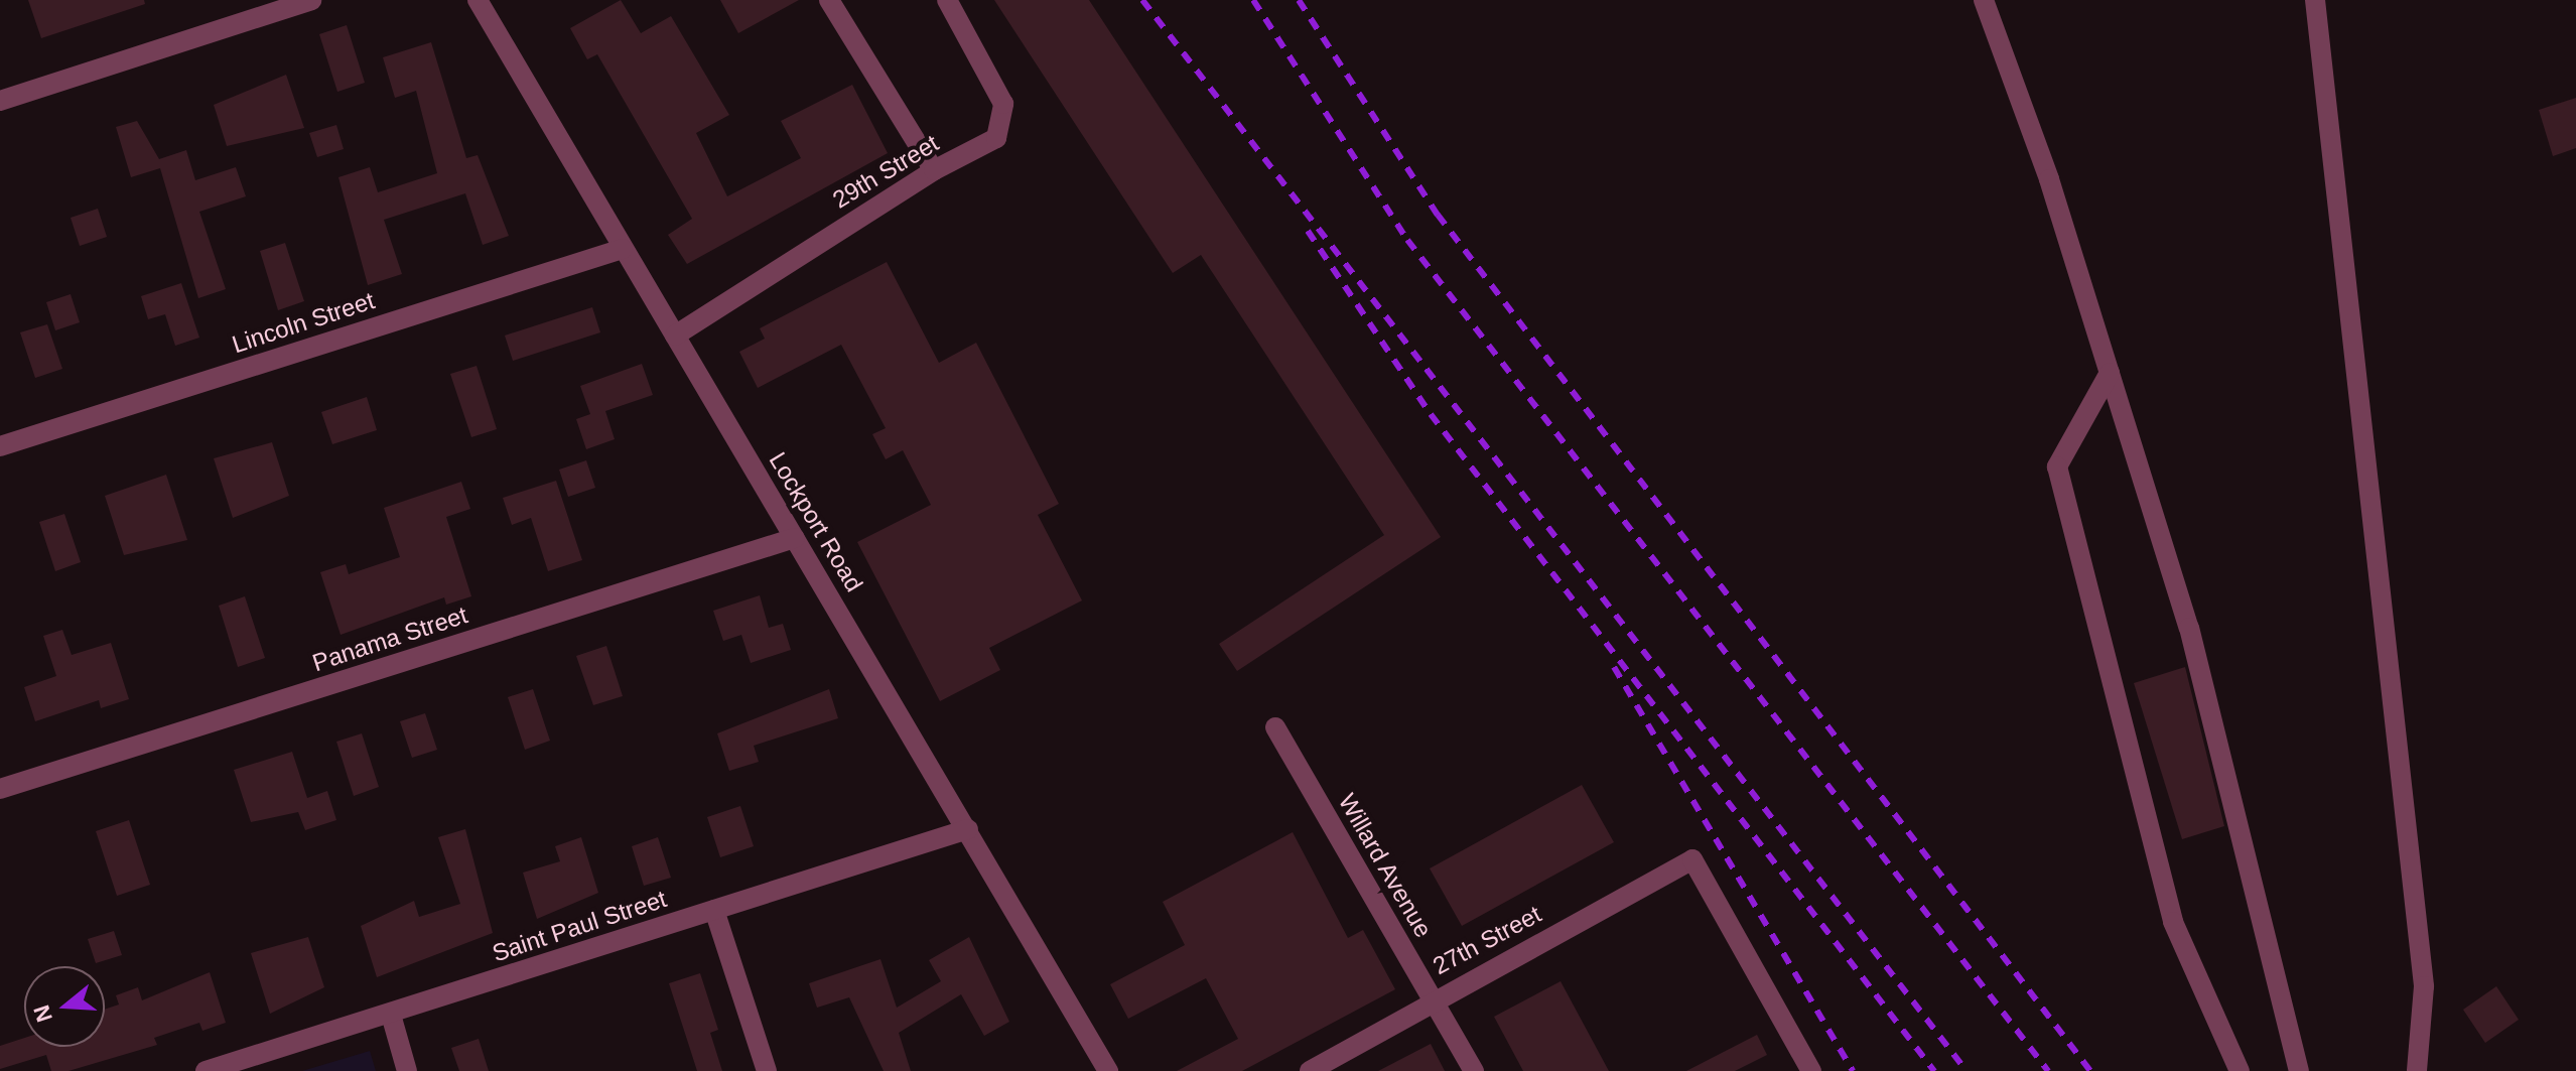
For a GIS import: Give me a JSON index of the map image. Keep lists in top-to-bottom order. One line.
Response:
{"streets":{"street":["29th Street","Lincoln Street","Lockport Road","Panama Street","Willard Avenue","Saint Paul Street","27th Street"]},"crossings":[["29th Street","Lockport Road"],["Lincoln Street","Lockport Road"],["Lockport Road","Panama Street"],["Lockport Road","Saint Paul Street"],["Willard Avenue","27th Street"]],"north":"left"}
